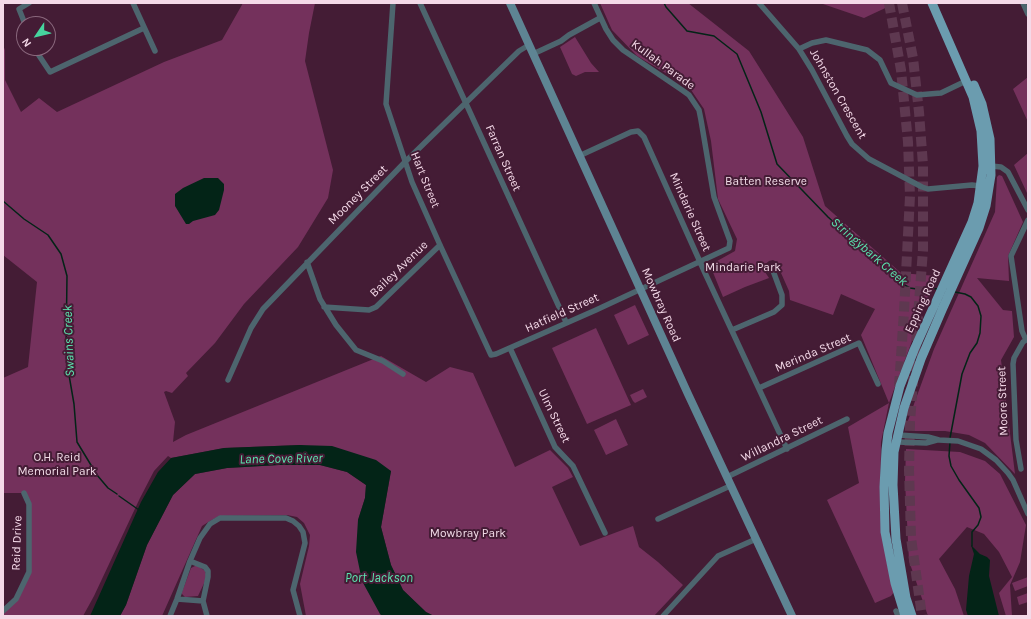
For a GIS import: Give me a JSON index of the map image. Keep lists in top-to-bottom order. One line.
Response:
{"streets":{"main road":["Epping Road","Mowbray Road"],"street":["Kullah Parade","Johnston Crescent","Farran Street","Hart Street","Mooney Street","Mindarie Street","Bailey Avenue","Hatfield Street","Merinda Street","Moore Street","Ulm Street","Willandra Street","Reid Drive"]},"crossings":[["Kullah Parade","Mindarie Street"],["Kullah Parade","Mowbray Road"],["Kullah Parade","Hatfield Street"],["Johnston Crescent","Epping Road"],["Farran Street","Mooney Street"],["Farran Street","Hatfield Street"],["Hart Street","Mooney Street"],["Hart Street","Bailey Avenue"],["Hart Street","Hatfield Street"],["Mooney Street","Mowbray Road"],["Mindarie Street","Mowbray Road"],["Mindarie Street","Merinda Street"],["Mindarie Street","Willandra Street"],["Mowbray Road","Hatfield Street"],["Mowbray Road","Willandra Street"],["Hatfield Street","Ulm Street"]],"water":["Stringybark Creek","Swains Creek","Lane Cove River","Port Jackson"],"parks":["Batten Reserve","Mindarie Park","O.H. Reid Memorial Park","Mowbray Park"],"north":"bottom left"}
